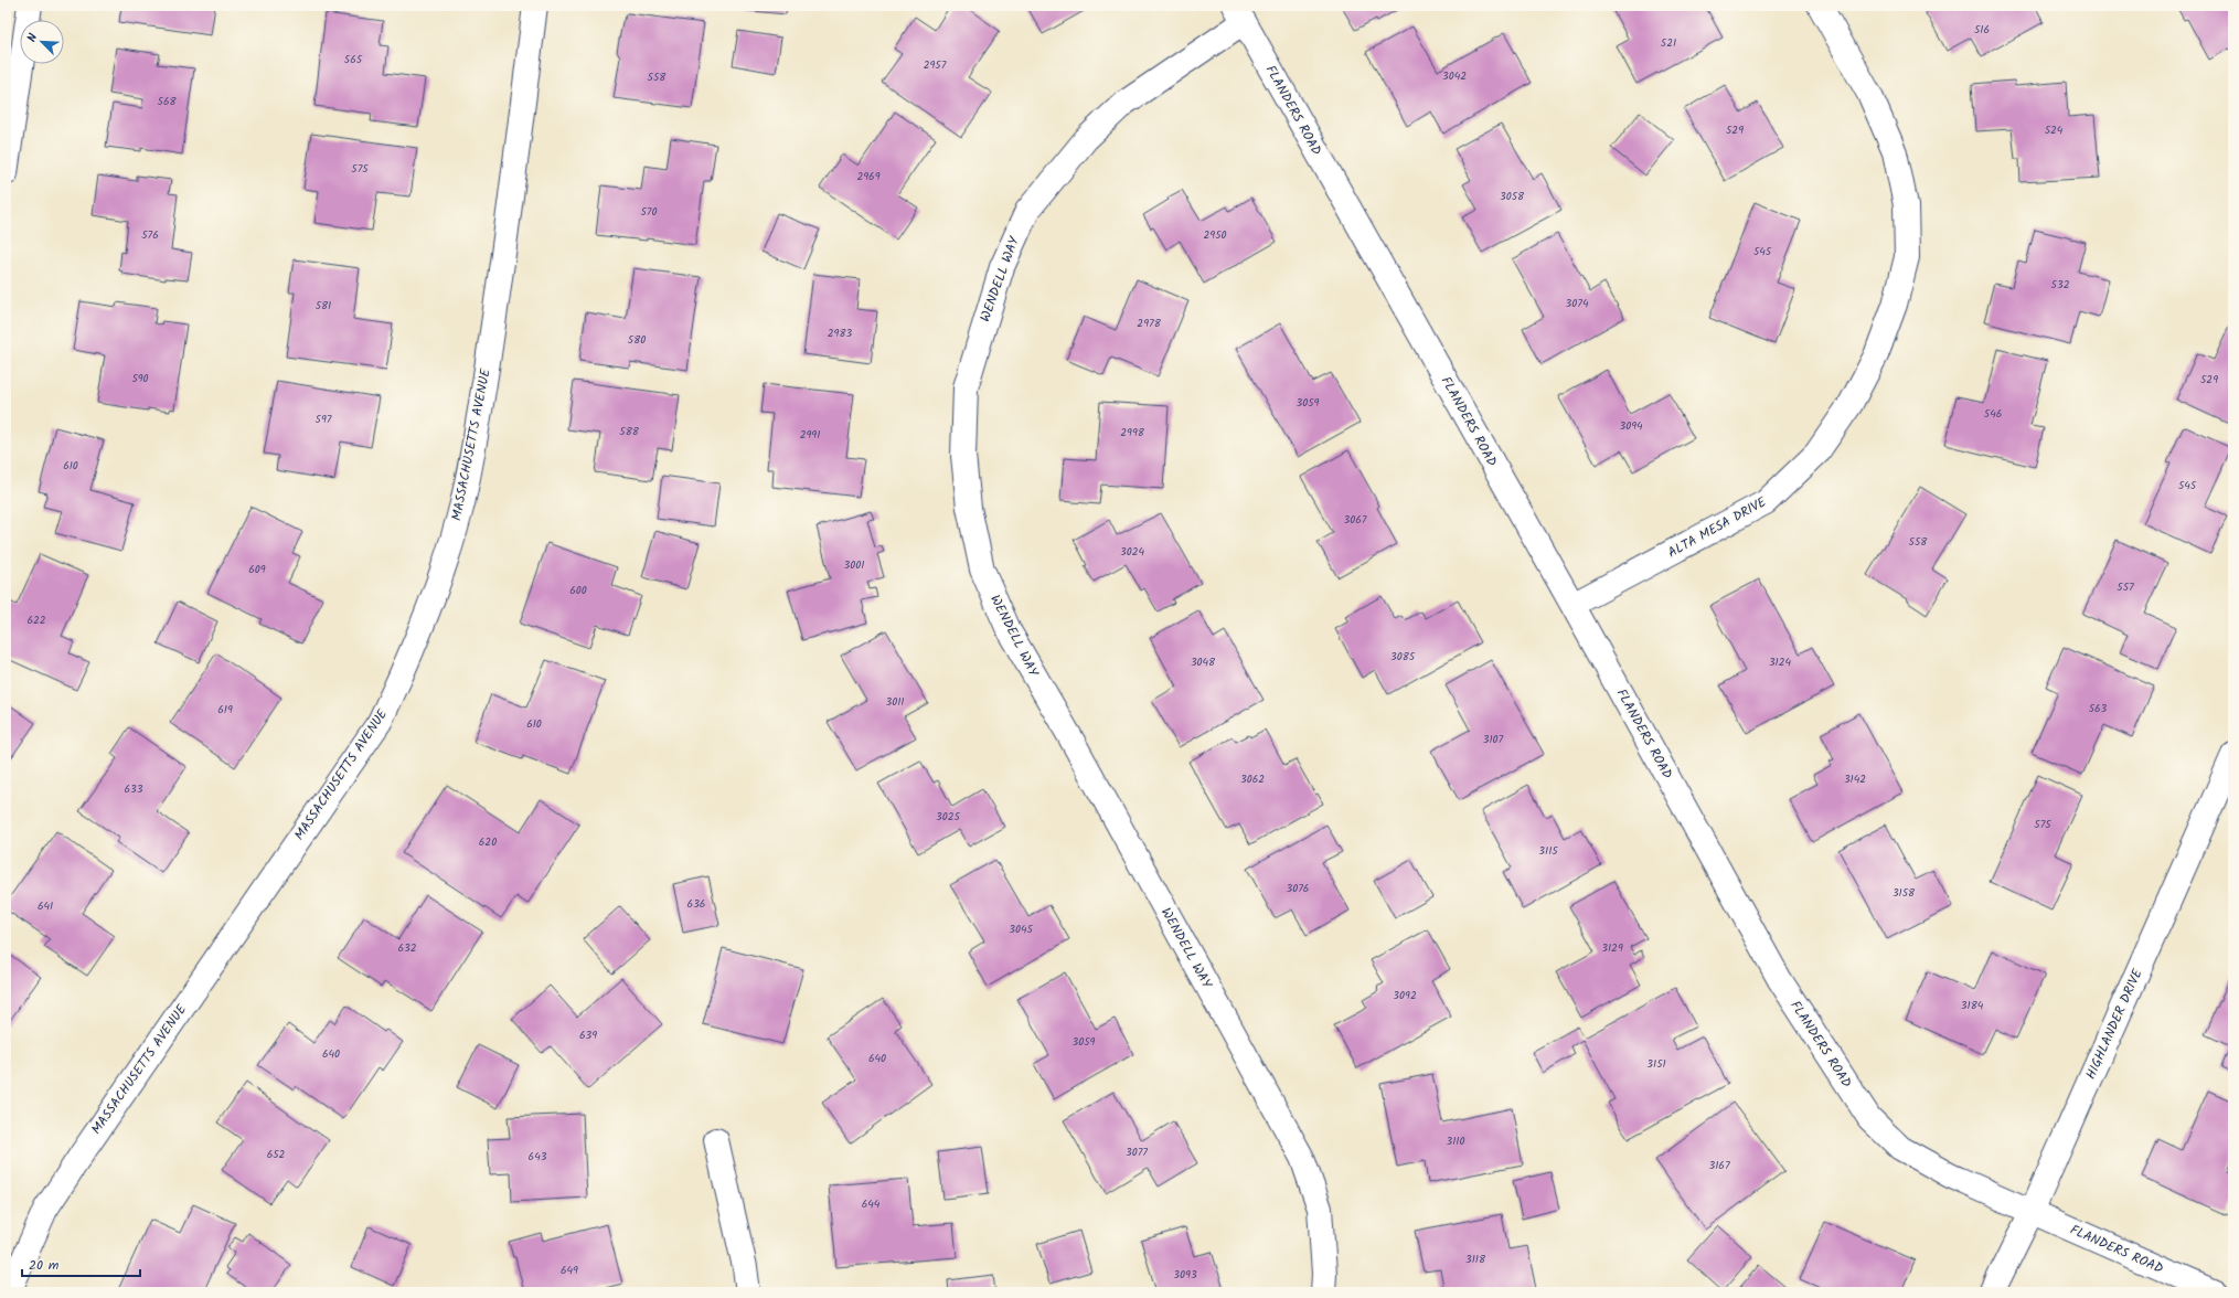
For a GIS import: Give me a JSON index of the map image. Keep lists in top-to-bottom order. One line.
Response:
{"streets":{"street":["FLANDERS ROAD","WENDELL WAY","MASSACHUSETTS AVENUE","ALTA MESA DRIVE","HIGHLANDER DRIVE"]},"crossings":[["FLANDERS ROAD","WENDELL WAY"],["FLANDERS ROAD","ALTA MESA DRIVE"],["FLANDERS ROAD","HIGHLANDER DRIVE"]],"house_numbers":["516","521","565","2957","3042","558","568","529","524","575","2969","3058","570","576","2950","545","532","3074","581","2978","2983","580","590","529","3059","546","597","3094","588","2998","2991","610","545","3067","558","3024","3001","609","557","600","622","3085","3048","3124","3011","563","619","610","3107","3062","3142","633","3025","575","620","3115","3076","3158","636","641","3045","632","3129","3092","3184","639","3059","640","640","3151","3110","3077","652","643","3167","644","3118","649","3093"],"scale_bar":"20 m","north":"top left"}
